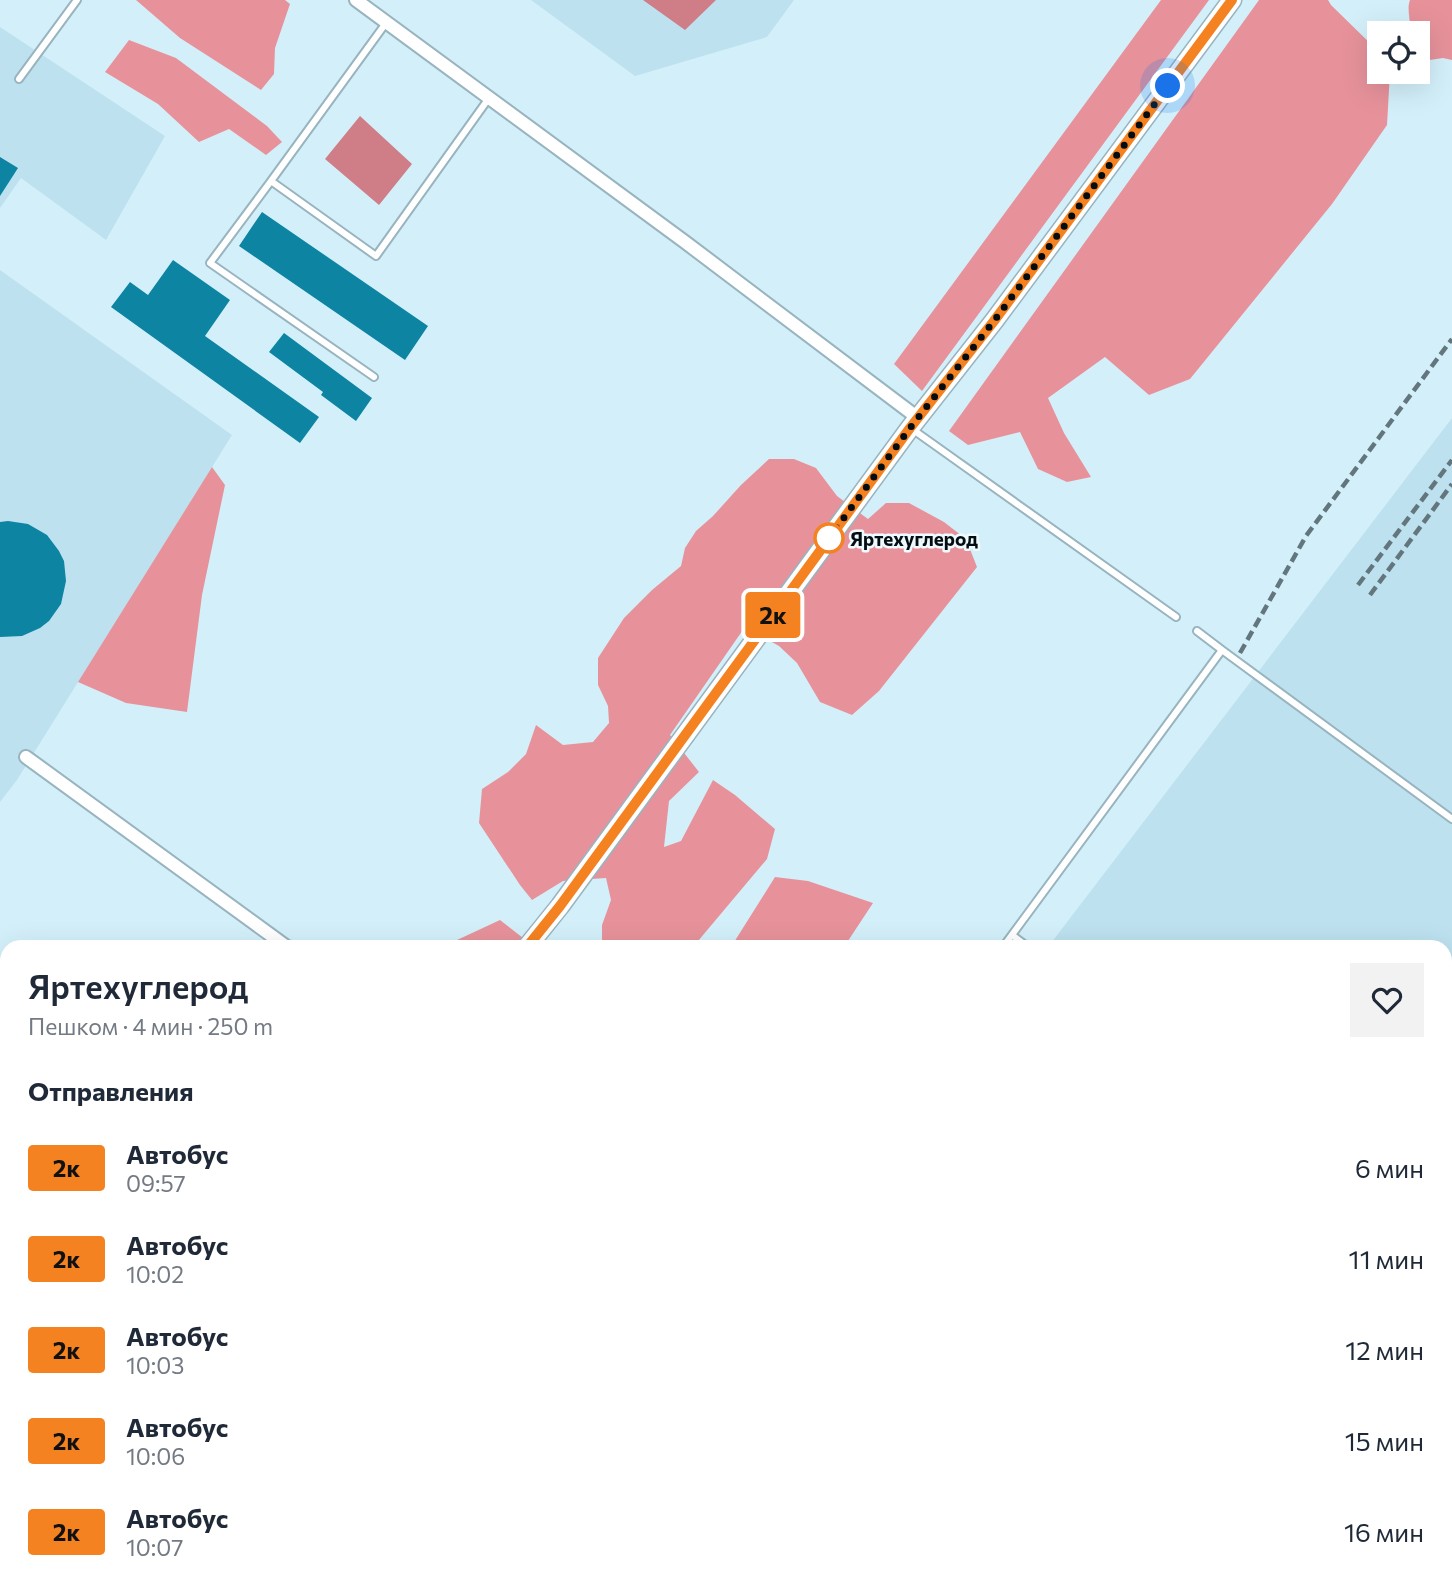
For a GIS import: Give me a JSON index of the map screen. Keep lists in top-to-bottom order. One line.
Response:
{"places":["Яртехуглерод"],"lines":["bus line 2к"],"page":{"on_map":"2к","heading":[["Яртехуглерод","Пешком · 4 мин · 250 m"],"Отправления"],"list":[{"mark":"2к","name":"Автобус","note":"09:57","value":"6 мин"},{"mark":"2к","name":"Автобус","note":"10:02","value":"11 мин"},{"mark":"2к","name":"Автобус","note":"10:03","value":"12 мин"},{"mark":"2к","name":"Автобус","note":"10:06","value":"15 мин"},{"mark":"2к","name":"Автобус","note":"10:07","value":"16 мин"}]}}
